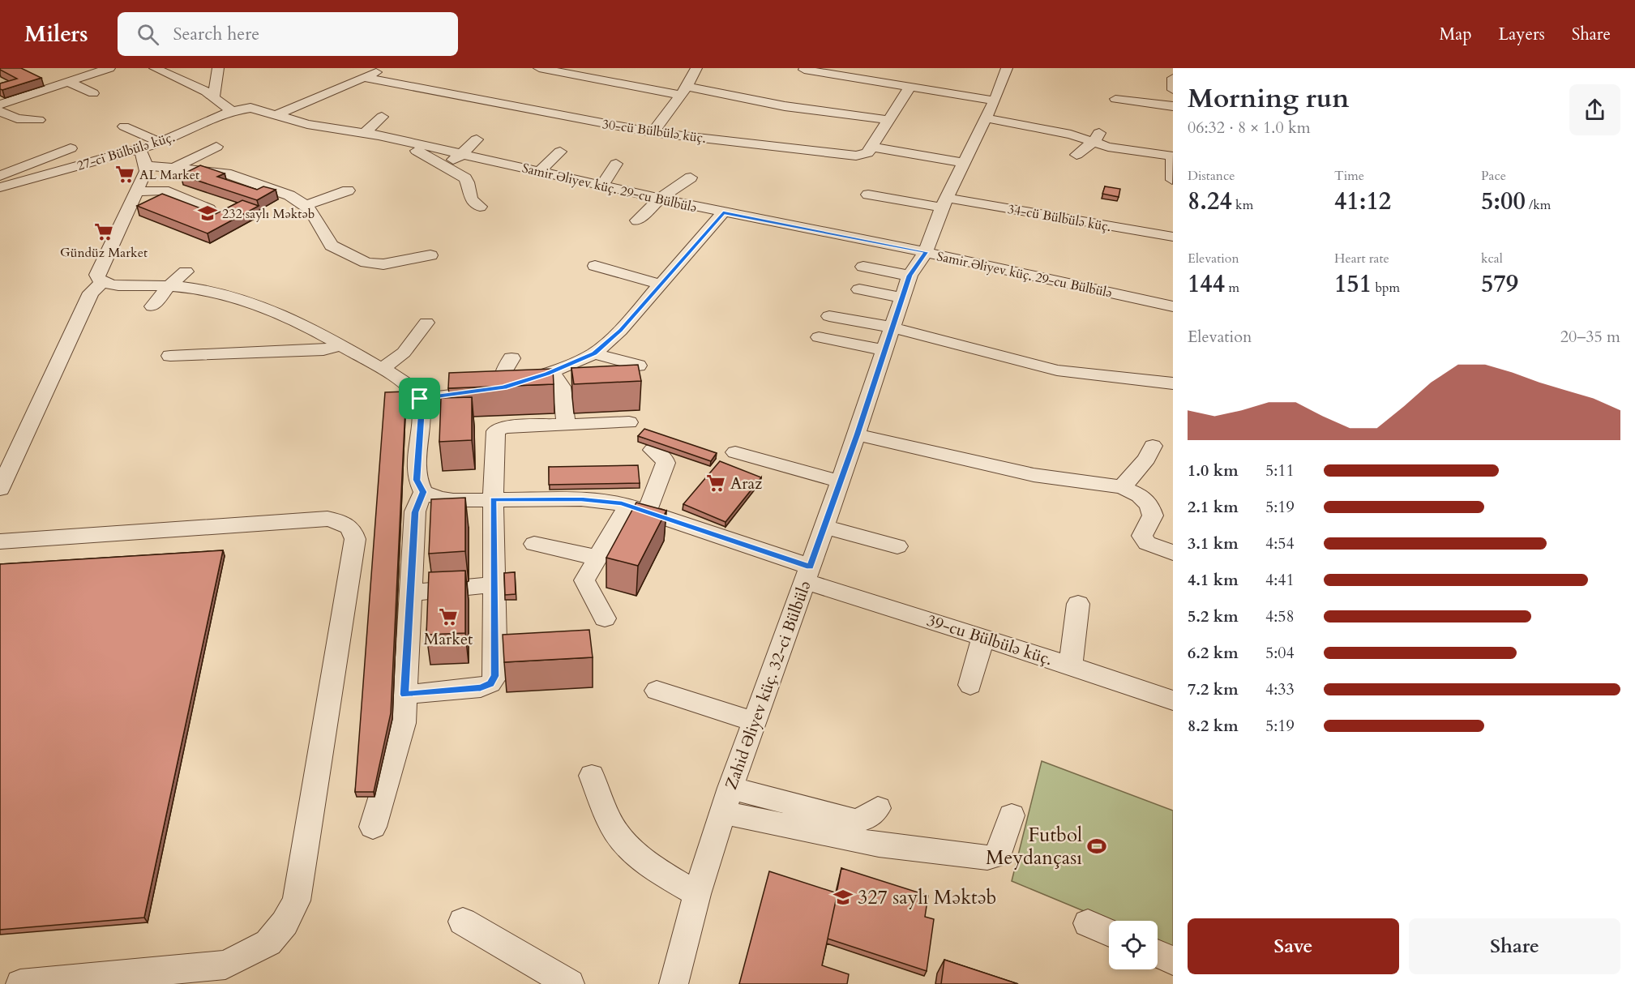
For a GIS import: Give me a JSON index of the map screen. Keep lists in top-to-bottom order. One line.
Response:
{"streets":{"street":["30-cü Bülbülə küç.","27-ci Bülbülə küç.","Samir Əliyev küç. 29-cu Bülbülə","34-cü Bülbülə küç.","39-cu Bülbülə küç.","Zahid Əliyev küç. 32-ci Bülbülə"]},"crossings":[["27-ci Bülbülə küç.","Samir Əliyev küç. 29-cu Bülbülə"],["Samir Əliyev küç. 29-cu Bülbülə","Zahid Əliyev küç. 32-ci Bülbülə"],["34-cü Bülbülə küç.","Zahid Əliyev küç. 32-ci Bülbülə"],["39-cu Bülbülə küç.","Zahid Əliyev küç. 32-ci Bülbülə"]],"places":{"supermarket":["AL Market","Gündüz Market","Araz","Market"],"school or university":["232 saylı Məktəb","327 saylı Məktəb"],"sports":["Futbol Meydançası"]},"page":{"header":"Milers","search":"Search here","nav":["Map","Layers","Share"],"heading":["Morning run","06:32 · 8 × 1.0 km"],"stats":[["Distance","8.24 km"],["Time","41:12"],["Pace","5:00 /km"],["Elevation","144 m"],["Heart rate","151 bpm"],["kcal","579"]],"chart":["Elevation","20–35 m"],"list":[{"name":"1.0 km","note":"5:11"},{"name":"2.1 km","note":"5:19"},{"name":"3.1 km","note":"4:54"},{"name":"4.1 km","note":"4:41"},{"name":"5.2 km","note":"4:58"},{"name":"6.2 km","note":"5:04"},{"name":"7.2 km","note":"4:33"},{"name":"8.2 km","note":"5:19"}],"buttons":["Save","Share"]}}
